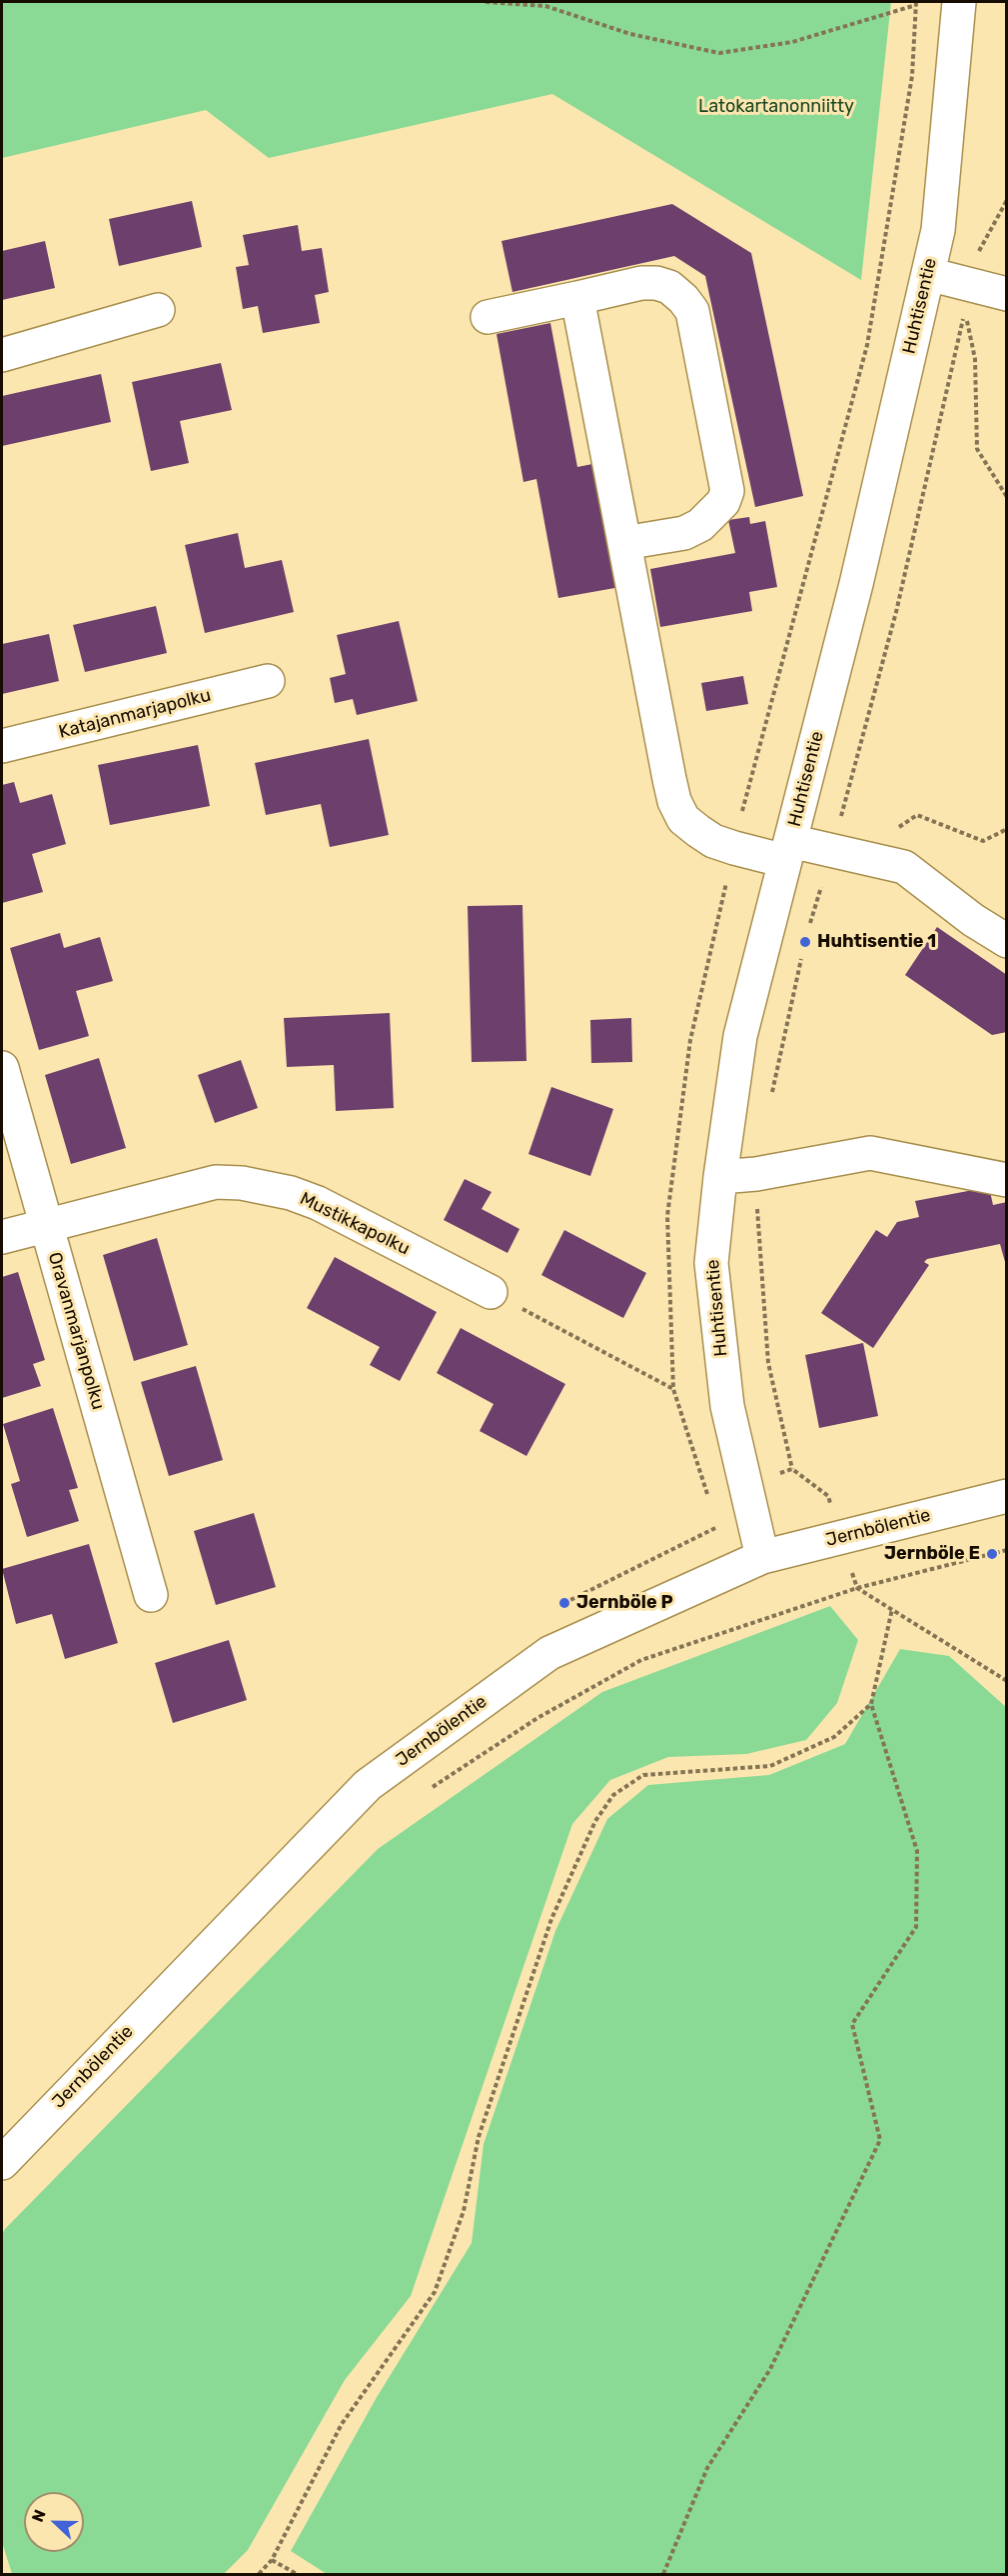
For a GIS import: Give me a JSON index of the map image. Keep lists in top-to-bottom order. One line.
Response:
{"streets":{"street":["Huhtisentie","Katajanmarjapolku","Mustikkapolku","Oravanmarjanpolku","Jernbölentie"]},"crossings":[["Huhtisentie","Jernbölentie"],["Mustikkapolku","Oravanmarjanpolku"]],"parks":["Latokartanonniitty"],"places":["Huhtisentie 1","Jernböle E","Jernböle P"],"north":"left"}
